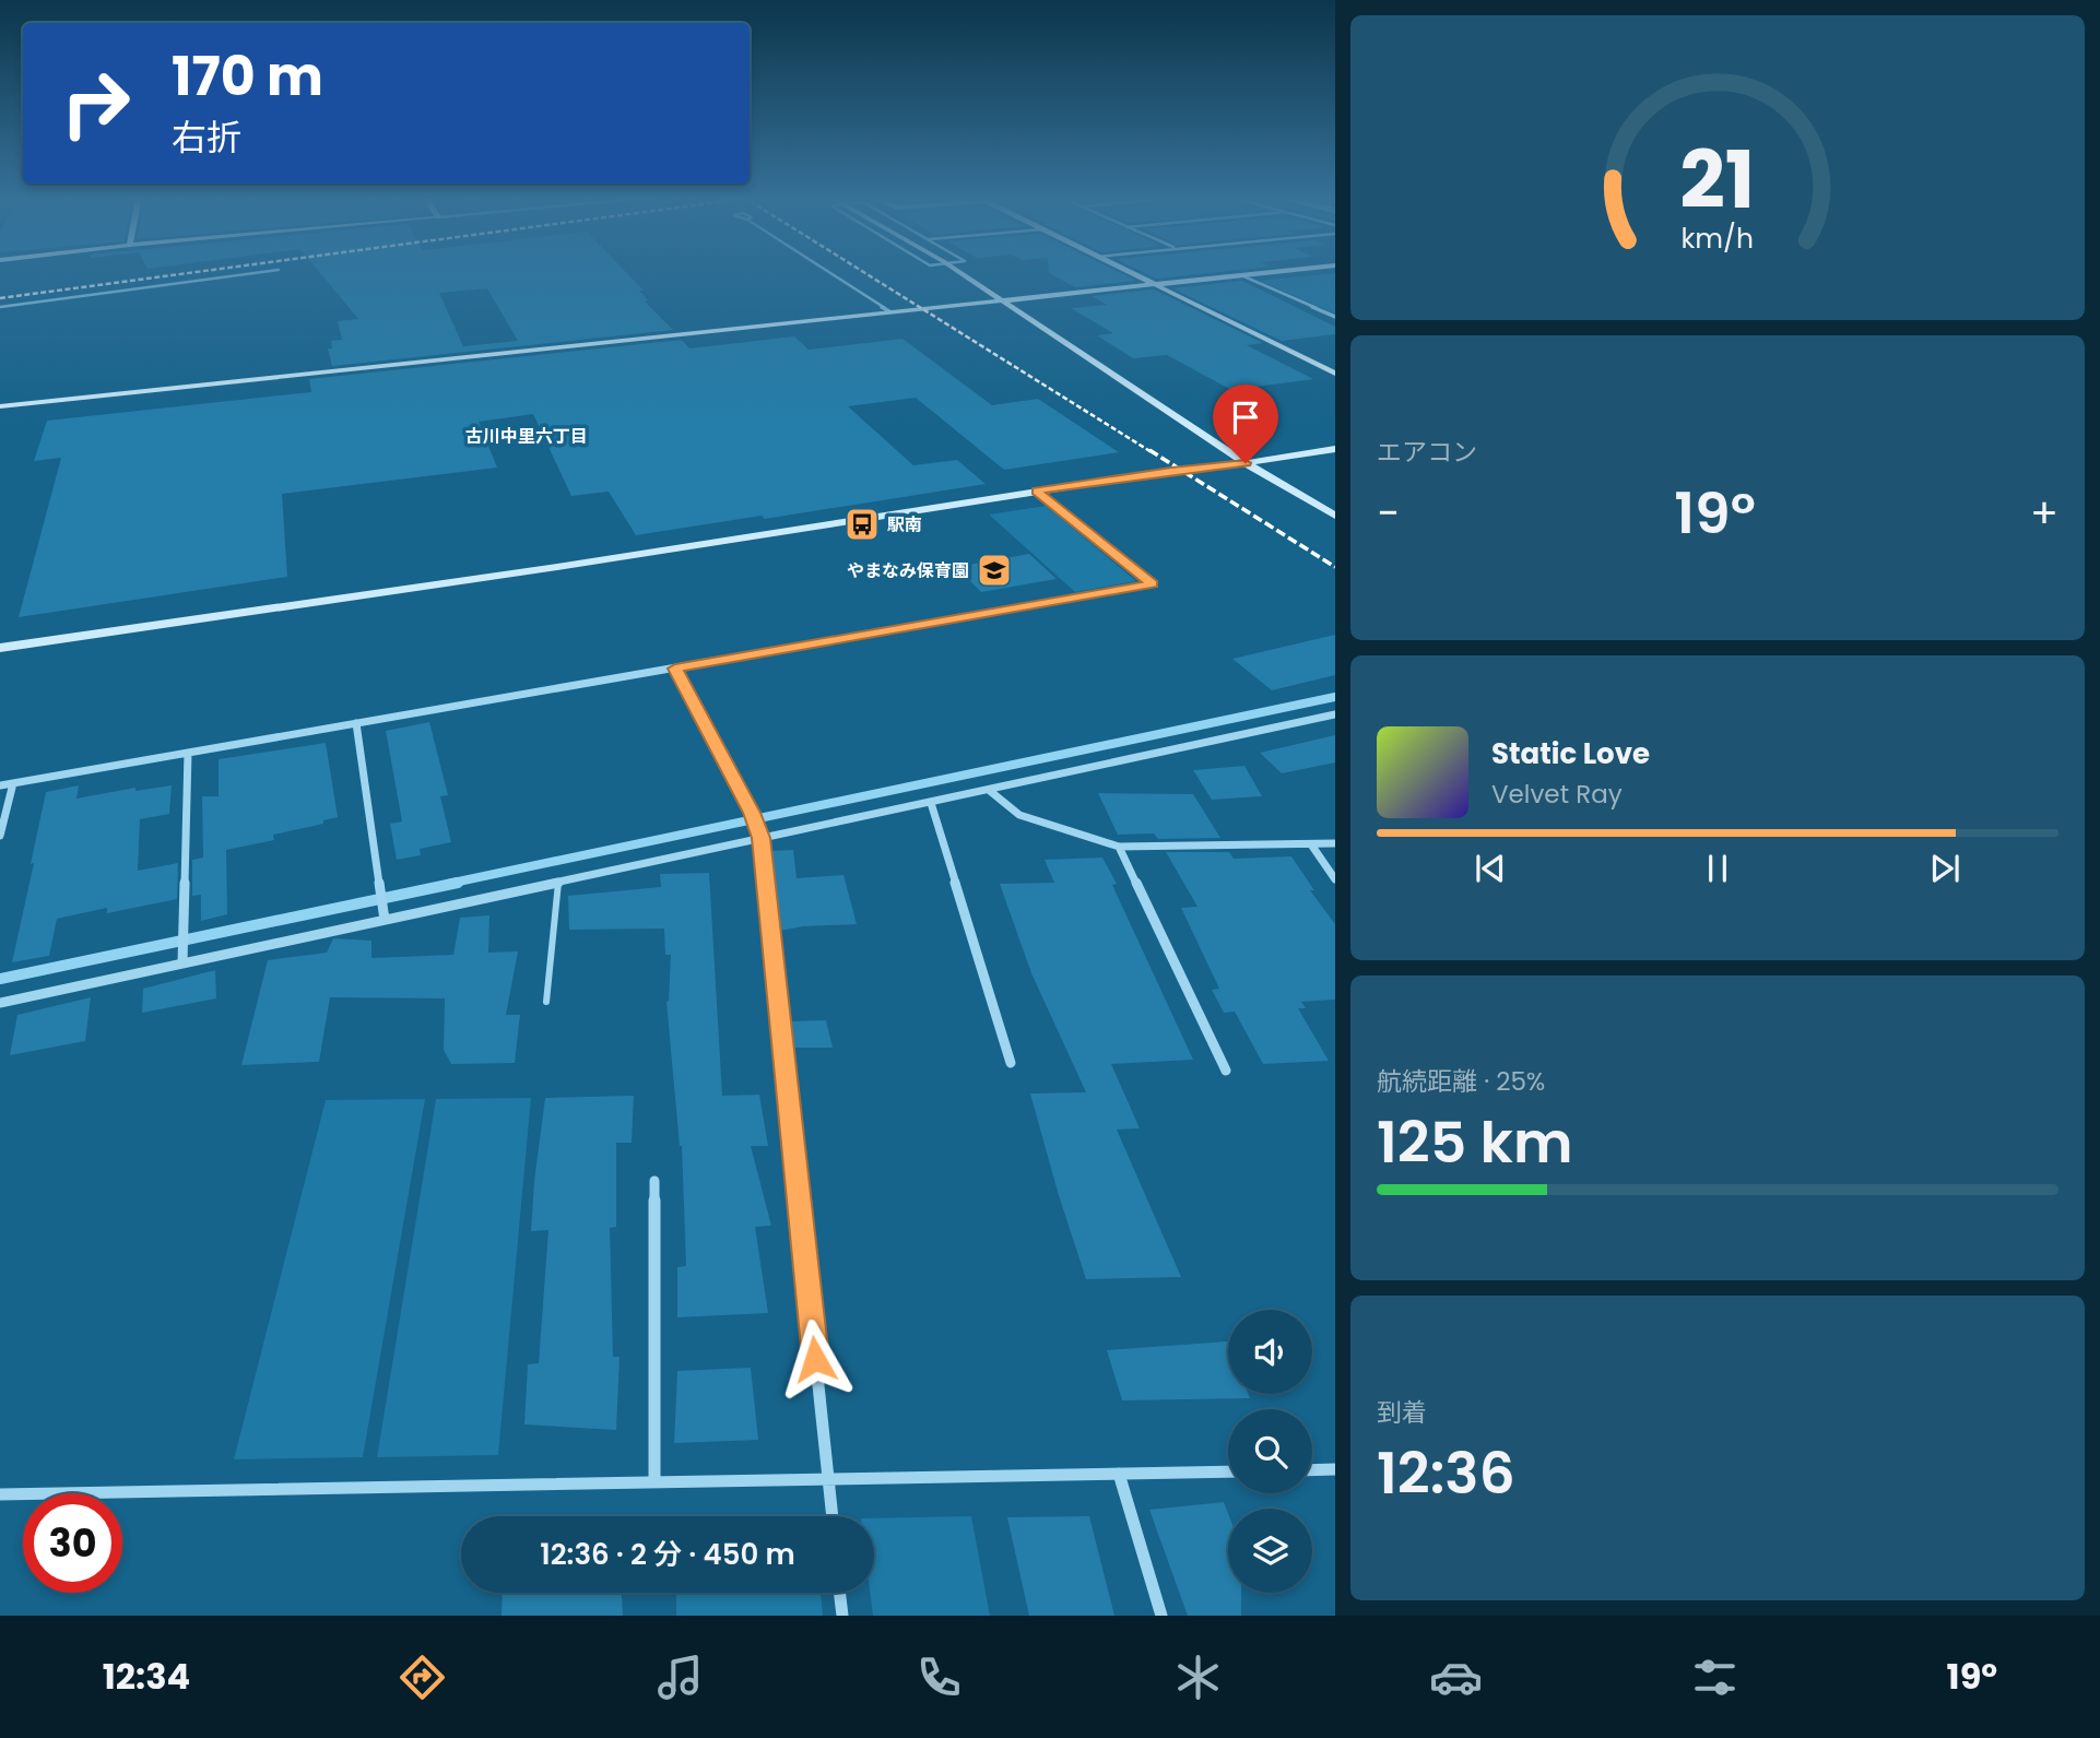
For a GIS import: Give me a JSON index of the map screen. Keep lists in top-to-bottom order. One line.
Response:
{"districts":["古川中里六丁目"],"places":{"bus stop":["駅南"],"school or university":["やまなみ保育園"]},"page":{"turn":["170 m","右折"],"tile":["エアコン",["航続距離 · 25%","125 km"],["到着","12:36"]],"heat":["−","19°","+"],"song":["Static Love","Velvet Ray"],"limit":"30","trip":"12:36 · 2 分 · 450 m","tabs":["12:34","19°"],"gauge":["21","km/h"]}}
